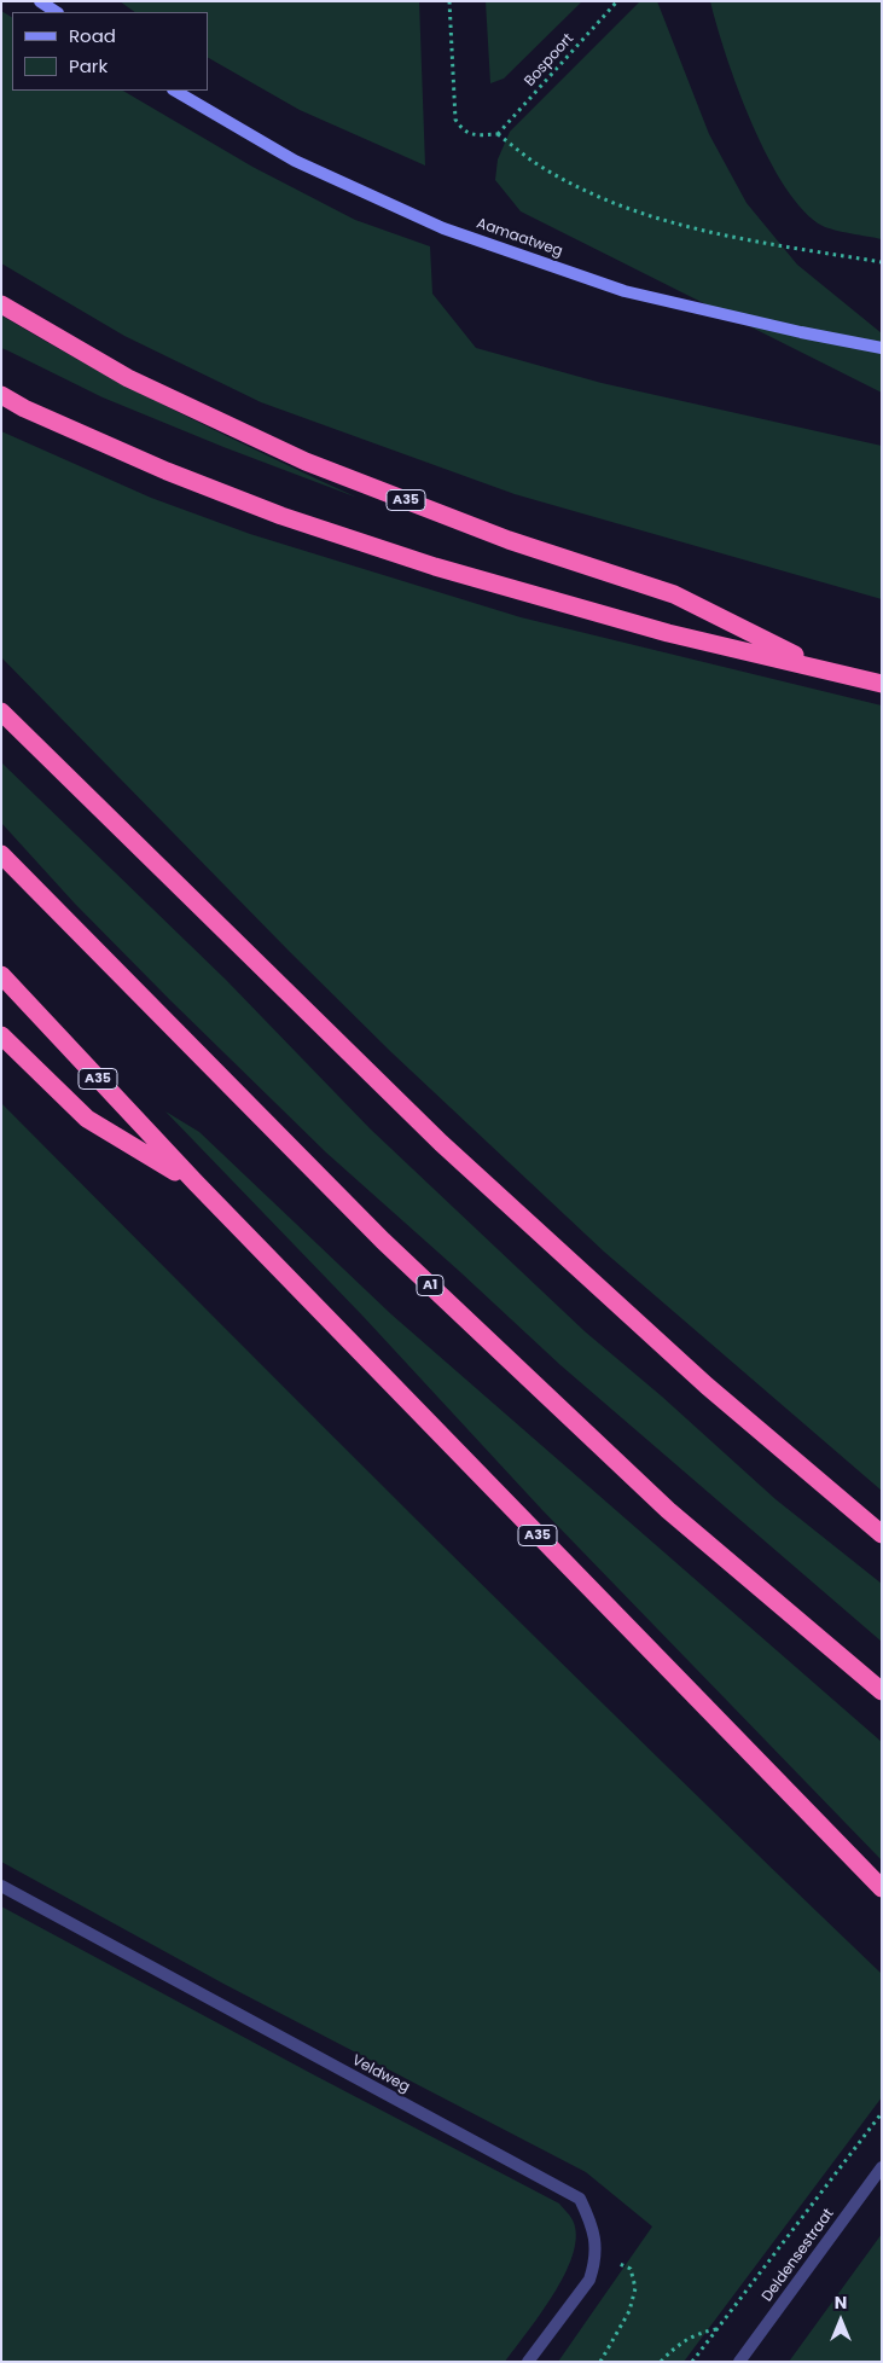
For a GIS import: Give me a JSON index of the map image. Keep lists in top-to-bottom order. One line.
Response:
{"streets":{"highway":["A35","A1"],"main road":["Aamaatweg"],"street":["Veldweg","Deldensestraat"],"path":["Bospoort"]},"legend":["Road","Park"],"north":"top"}
